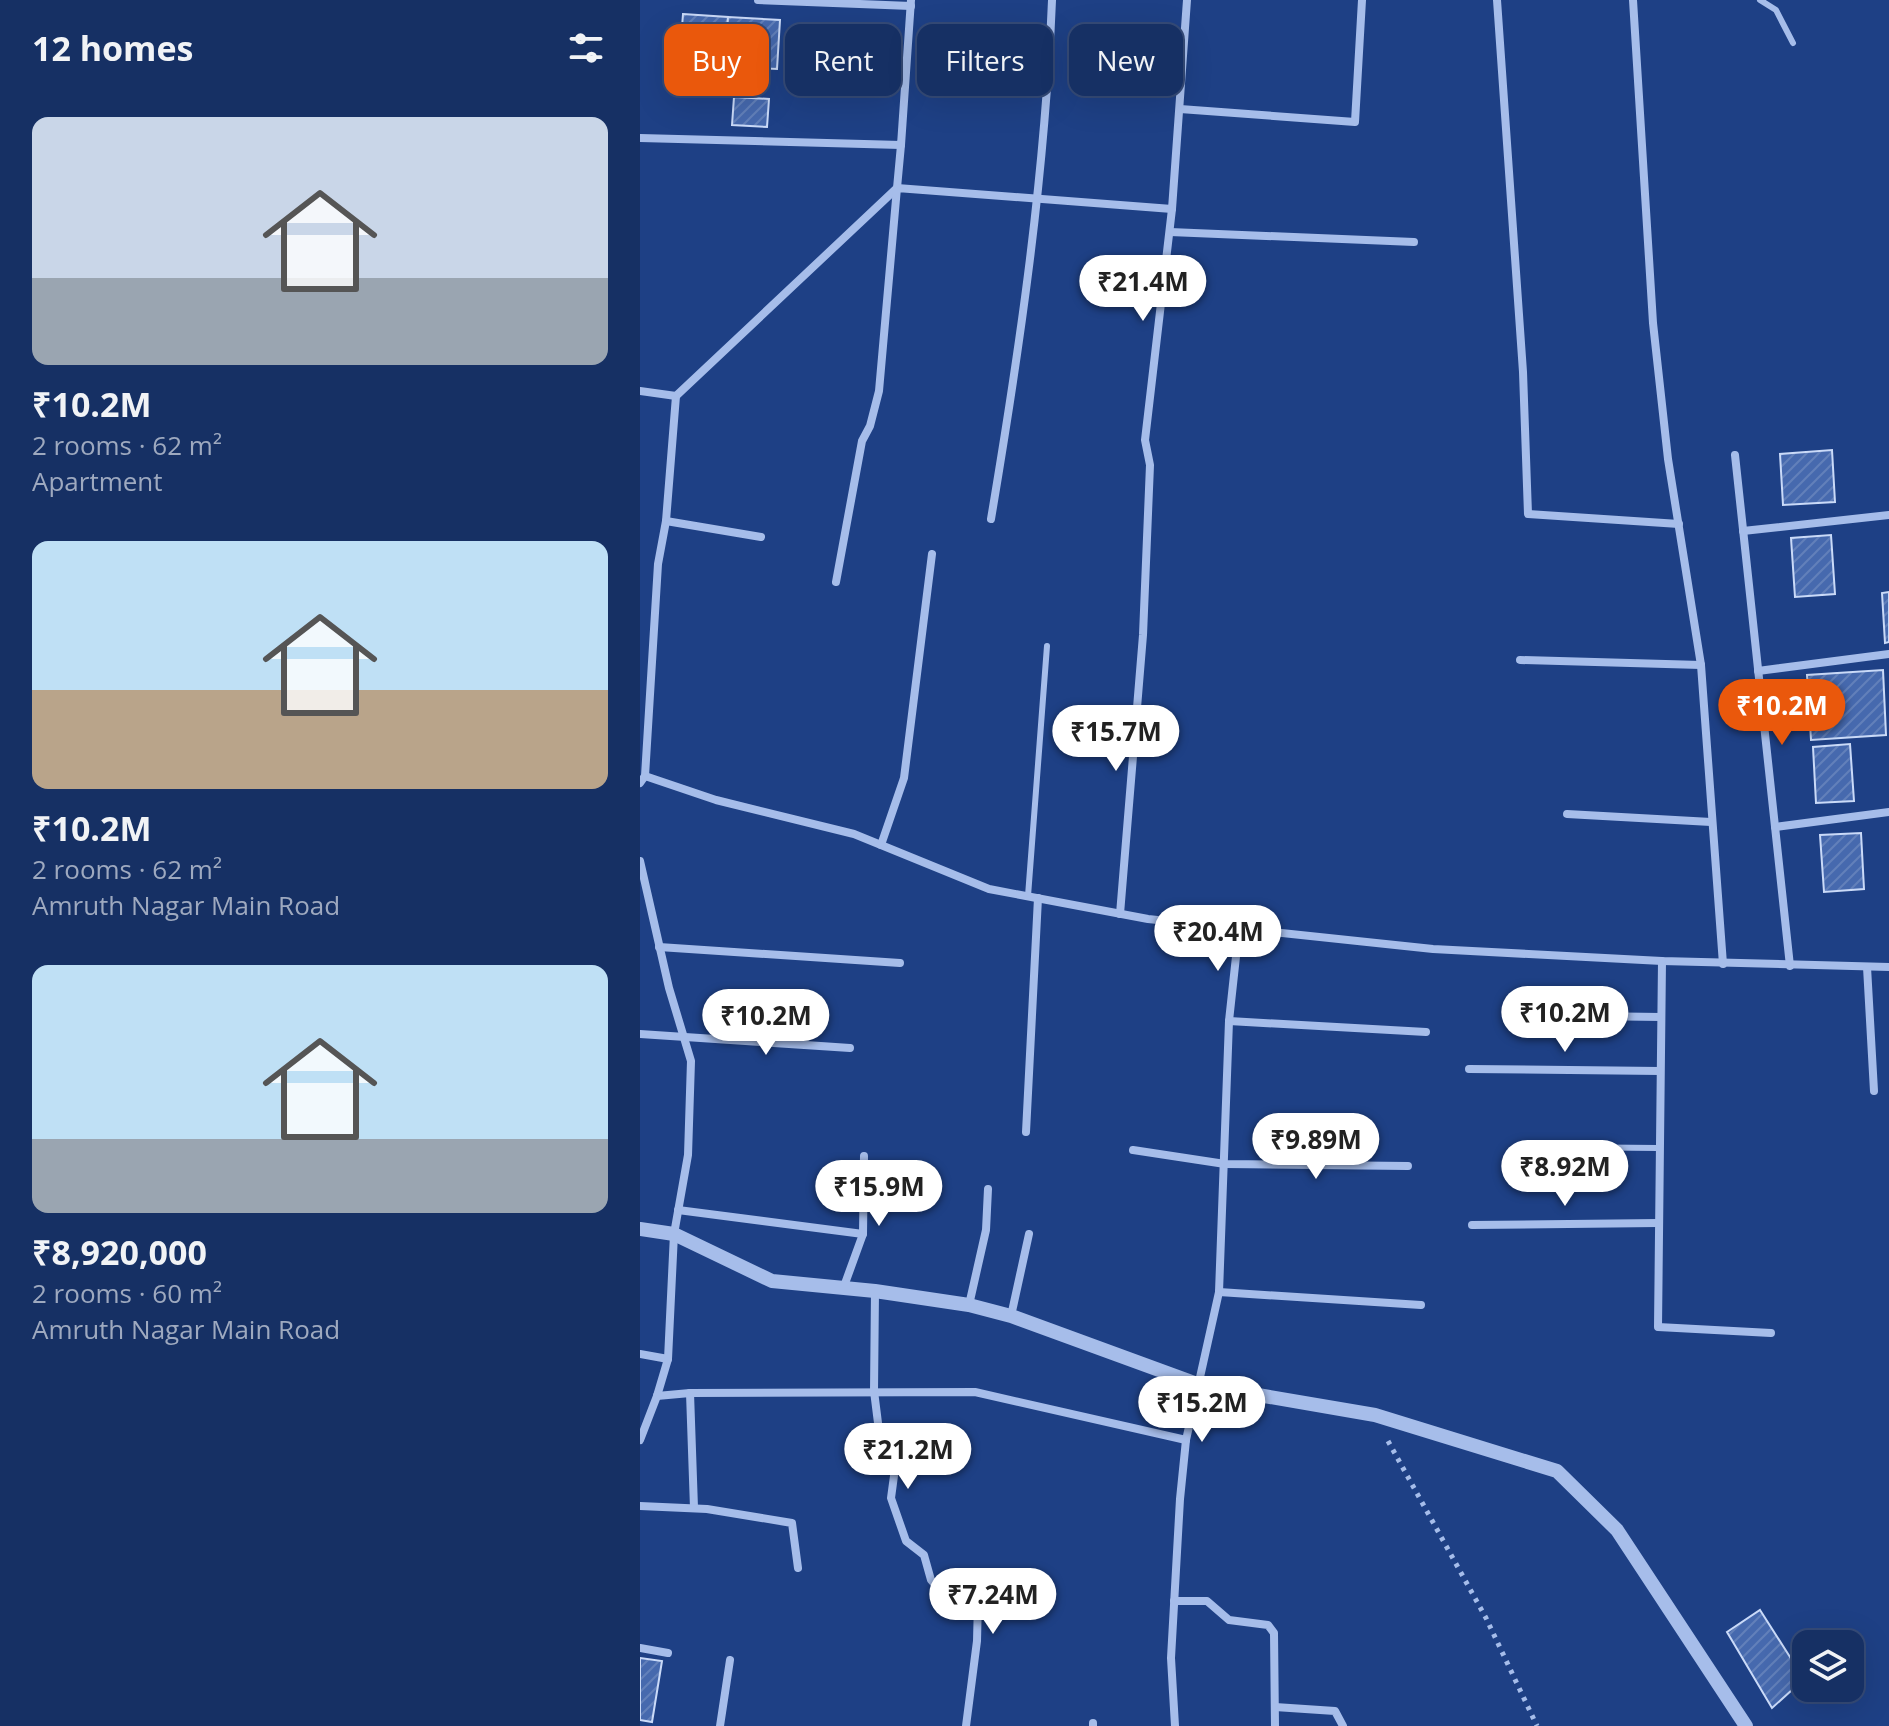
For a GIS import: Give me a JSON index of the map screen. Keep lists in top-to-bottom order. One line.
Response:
{"page":{"heading":"12 homes","chip":["Buy","Rent","Filters","New"],"list":[{"name":"₹10.2M","note":"2 rooms · 62 m² · Apartment"},{"name":"₹10.2M","note":"2 rooms · 62 m² · Amruth Nagar Main Road"},{"name":"₹8,920,000","note":"2 rooms · 60 m² · Amruth Nagar Main Road"}],"price":["₹21.4M","₹10.2M","₹15.7M","₹20.4M","₹10.2M","₹10.2M","₹9.89M","₹8.92M","₹15.9M","₹15.2M","₹21.2M","₹7.24M"]}}
